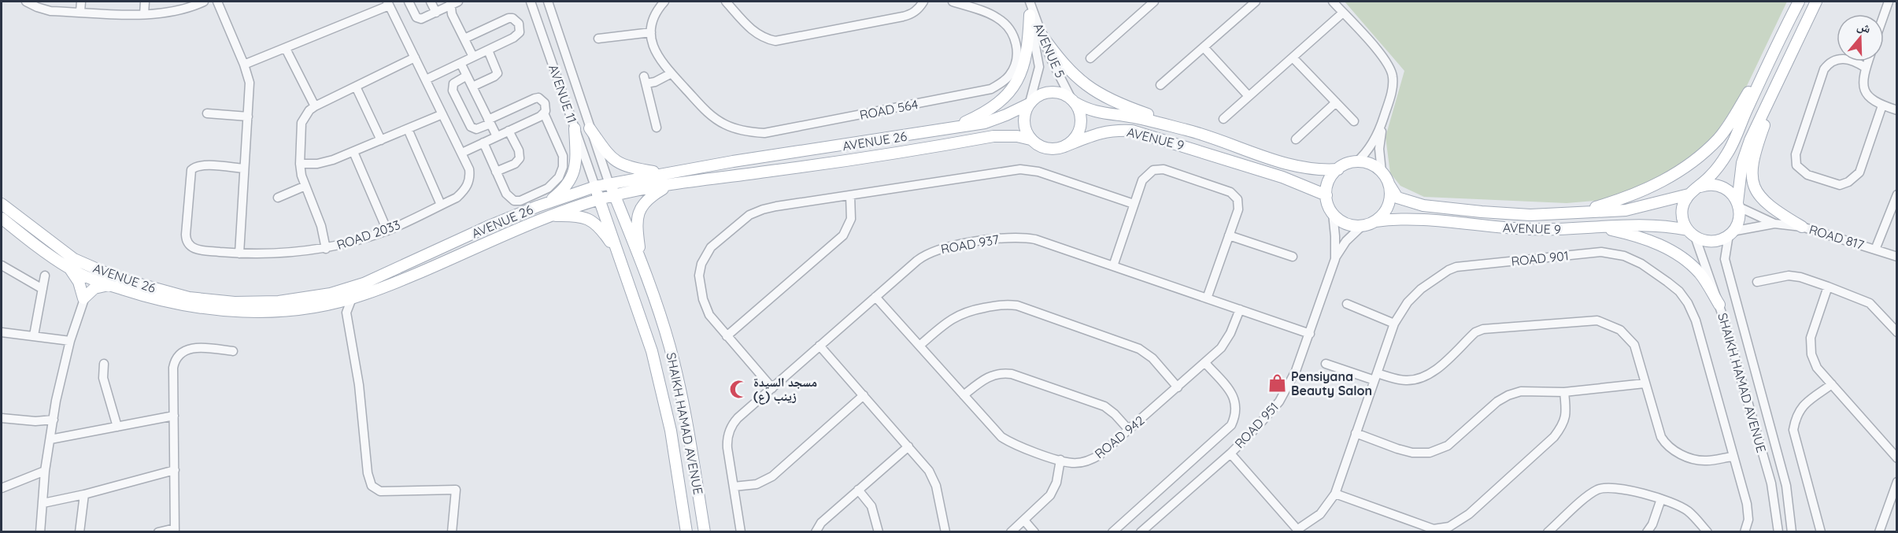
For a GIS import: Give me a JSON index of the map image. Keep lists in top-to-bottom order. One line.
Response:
{"streets":{"main road":["AVENUE 9","AVENUE 26","SHAIKH HAMAD AVENUE"],"street":["AVENUE 5","AVENUE 11","ROAD 564","ROAD 2033","ROAD 817","ROAD 937","ROAD 901","ROAD 951","ROAD 942"]},"crossings":[["AVENUE 5","AVENUE 9"],["AVENUE 5","AVENUE 26"],["AVENUE 11","AVENUE 26"],["AVENUE 11","SHAIKH HAMAD AVENUE"],["AVENUE 9","AVENUE 26"],["AVENUE 9","ROAD 817"],["AVENUE 9","SHAIKH HAMAD AVENUE"],["AVENUE 9","ROAD 951"],["AVENUE 26","SHAIKH HAMAD AVENUE"],["ROAD 817","SHAIKH HAMAD AVENUE"],["ROAD 937","ROAD 951"],["ROAD 937","ROAD 942"]],"places":{"shop":["Pensiyana Beauty Salon"],"mosque":["مسجد السيدة زينب (ع)"]},"north":"top"}
